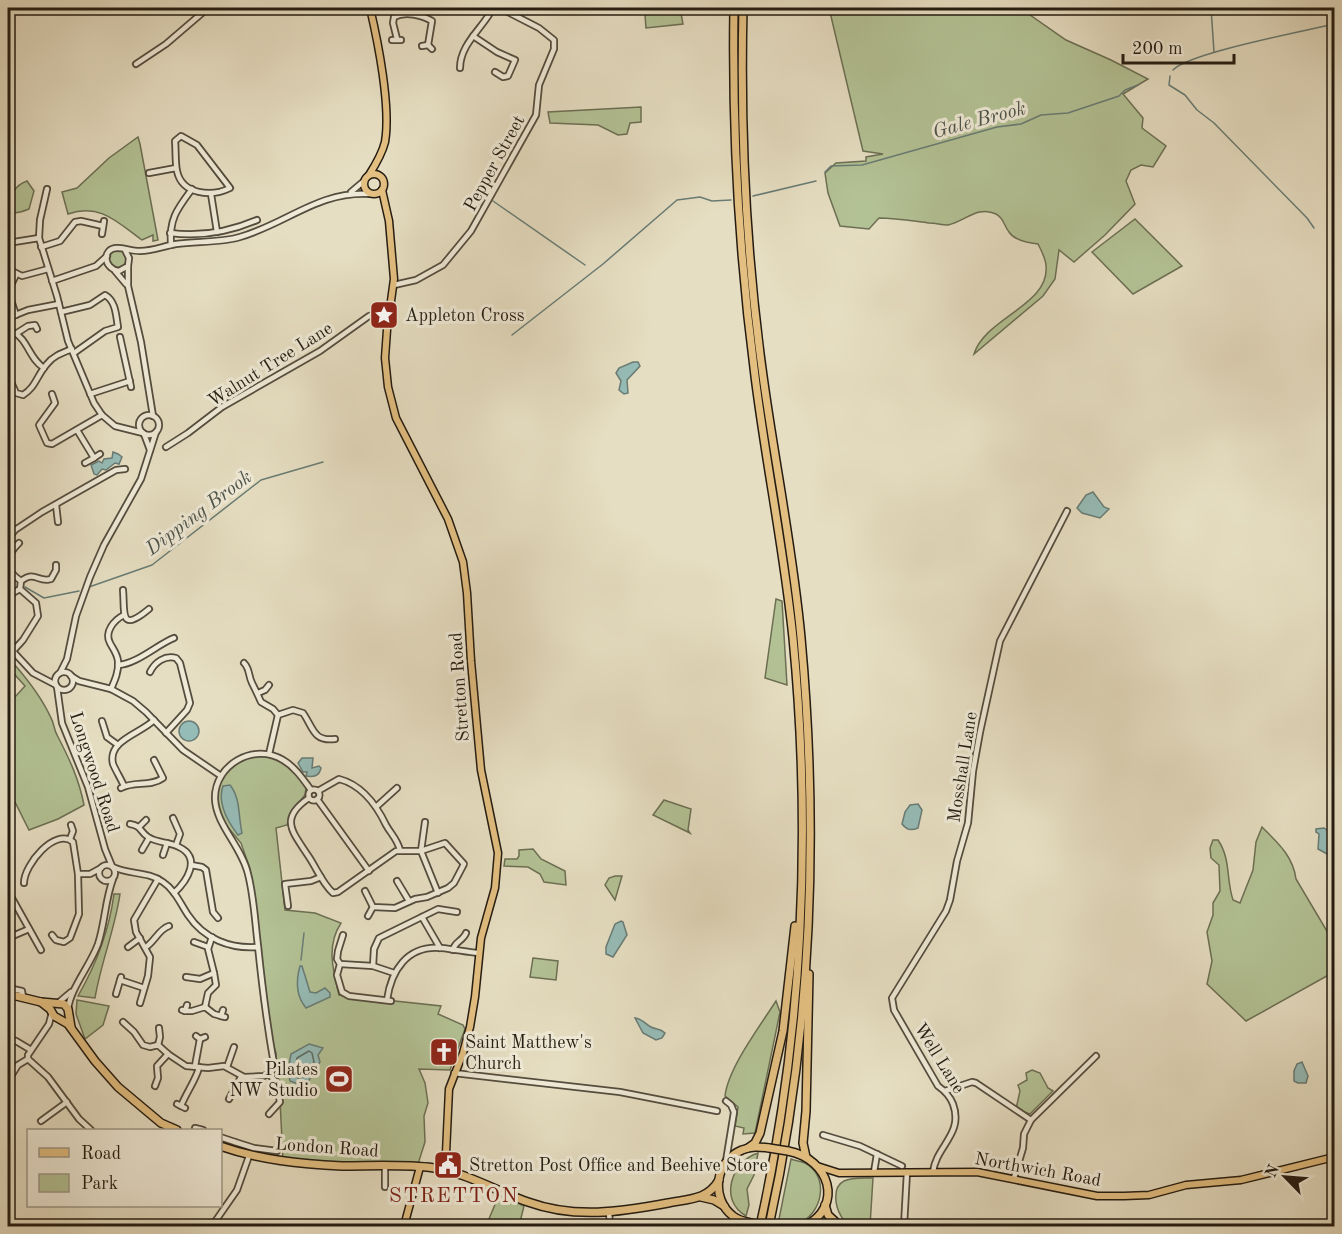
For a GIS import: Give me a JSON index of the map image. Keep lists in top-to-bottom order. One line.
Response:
{"streets":{"highway":["London Road"],"main road":["Stretton Road","Northwich Road"],"street":["Pepper Street","Walnut Tree Lane","Mosshall Lane","Longwood Road","Well Lane"]},"crossings":[["Pepper Street","Stretton Road"],["Walnut Tree Lane","Stretton Road"],["Stretton Road","London Road"],["Mosshall Lane","Well Lane"],["Well Lane","Northwich Road"]],"districts":["STRETTON"],"water":["Gale Brook","Dipping Brook"],"places":{"place":["Appleton Cross"],"church":["Saint Matthew's Church"],"sports":["Pilates NW Studio"],"public building":["Stretton Post Office and Beehive Store"]},"legend":["Road","Park"],"scale_bar":"200 m","north":"top left"}
